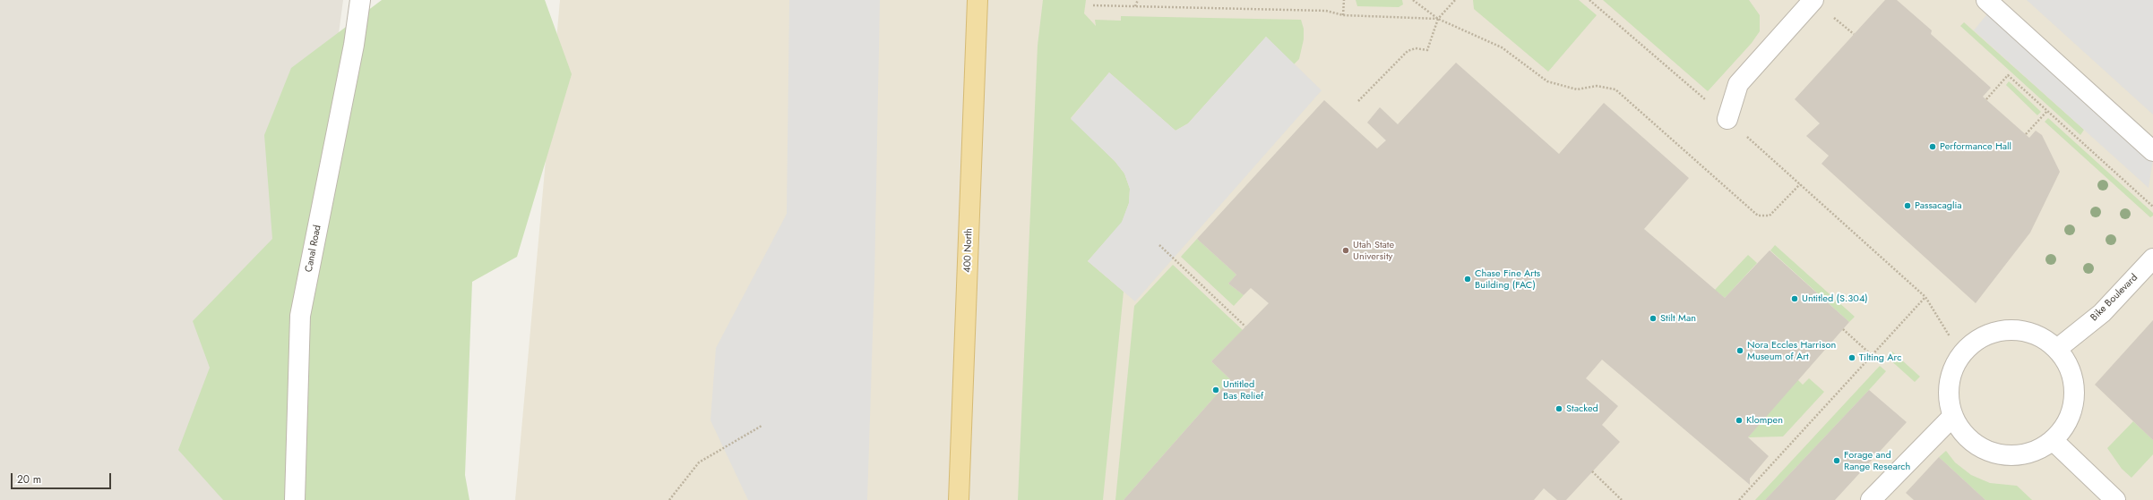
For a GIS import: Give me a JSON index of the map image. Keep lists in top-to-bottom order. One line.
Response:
{"streets":{"main road":["400 North"],"street":["Canal Road","Bike Boulevard"]},"places":["Performance Hall","Passacaglia","Utah State University","Chase Fine Arts Building (FAC)","Untitled (S.304)","Stilt Man","Nora Eccles Harrison Museum of Art","Tilting Arc","Untitled Bas Relief","Stacked","Klompen","Forage and Range Research"],"scale_bar":"20 m"}
